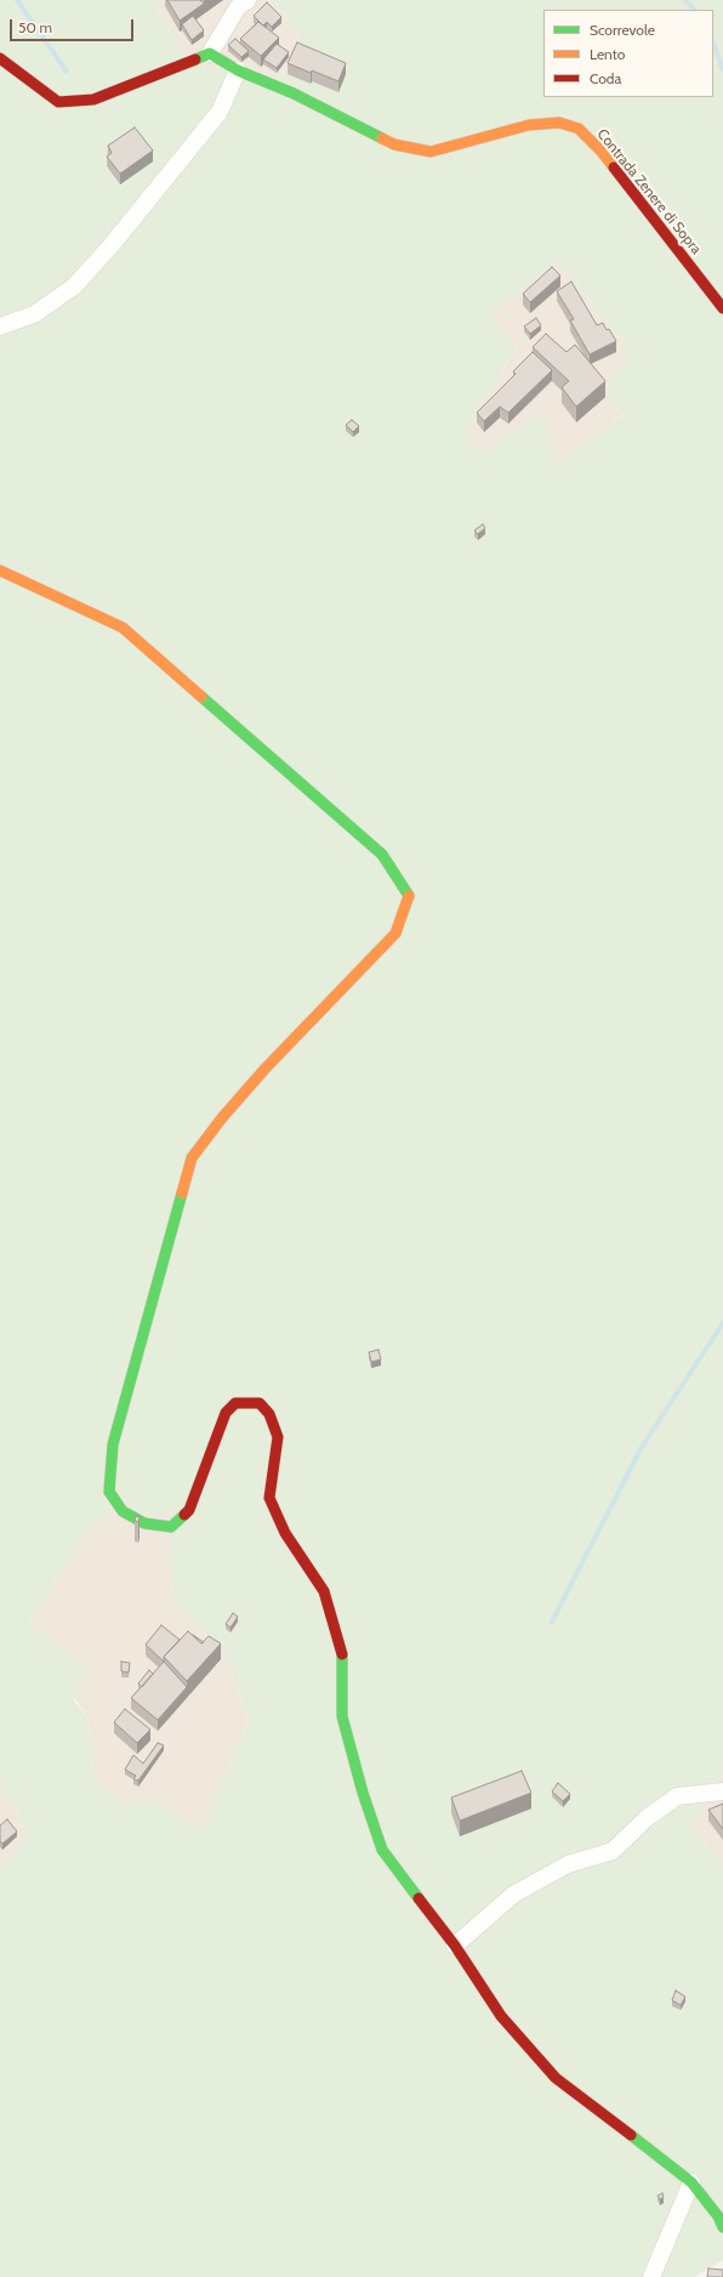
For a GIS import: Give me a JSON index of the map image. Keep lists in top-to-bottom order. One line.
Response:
{"streets":{"street":["Contrada Zenere di Sopra"]},"legend":["Scorrevole","Lento","Coda"],"scale_bar":"50 m"}
